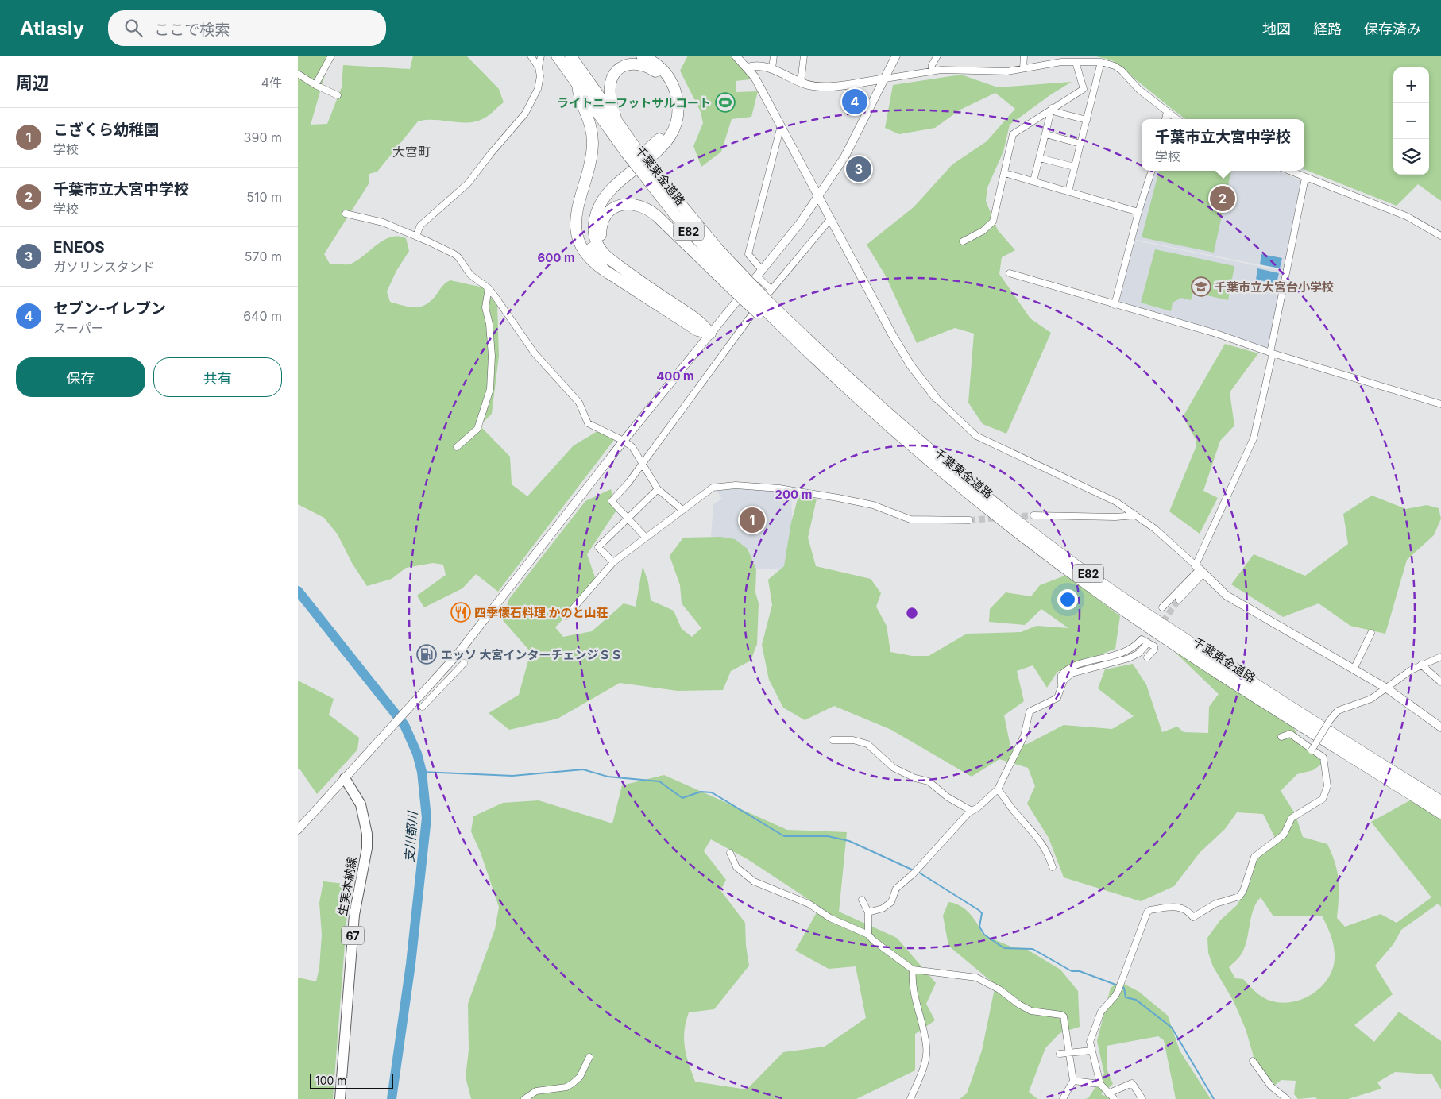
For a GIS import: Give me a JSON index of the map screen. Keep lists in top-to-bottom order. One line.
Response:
{"streets":{"highway":["千葉東金道路","E82"],"main road":["生実本納線","67"]},"districts":["大宮町"],"water":["支川都川"],"places":{"sports":["ライトニーフットサルコート"],"school or university":["千葉市立大宮台小学校"],"restaurant":["四季懐石料理 かのと山荘"],"fuel station":["エッソ 大宮インターチェンジＳＳ"]},"scale_bar":"100 m","page":{"header":"Atlasly","search":"ここで検索","nav":["地図","経路","保存済み"],"heading":["周辺","4件"],"map_buttons":["+","−"],"pins":["4","3","2","1"],"list":[{"mark":"1","name":"こざくら幼稚園","note":"学校","value":"390 m"},{"mark":"2","name":"千葉市立大宮中学校","note":"学校","value":"510 m"},{"mark":"3","name":"ENEOS","note":"ガソリンスタンド","value":"570 m"},{"mark":"4","name":"セブン-イレブン","note":"スーパー","value":"640 m"}],"popup":["千葉市立大宮中学校","学校"],"buttons":["保存","共有"],"scale":"100 m"},"rings":["600 m","400 m","200 m"]}
